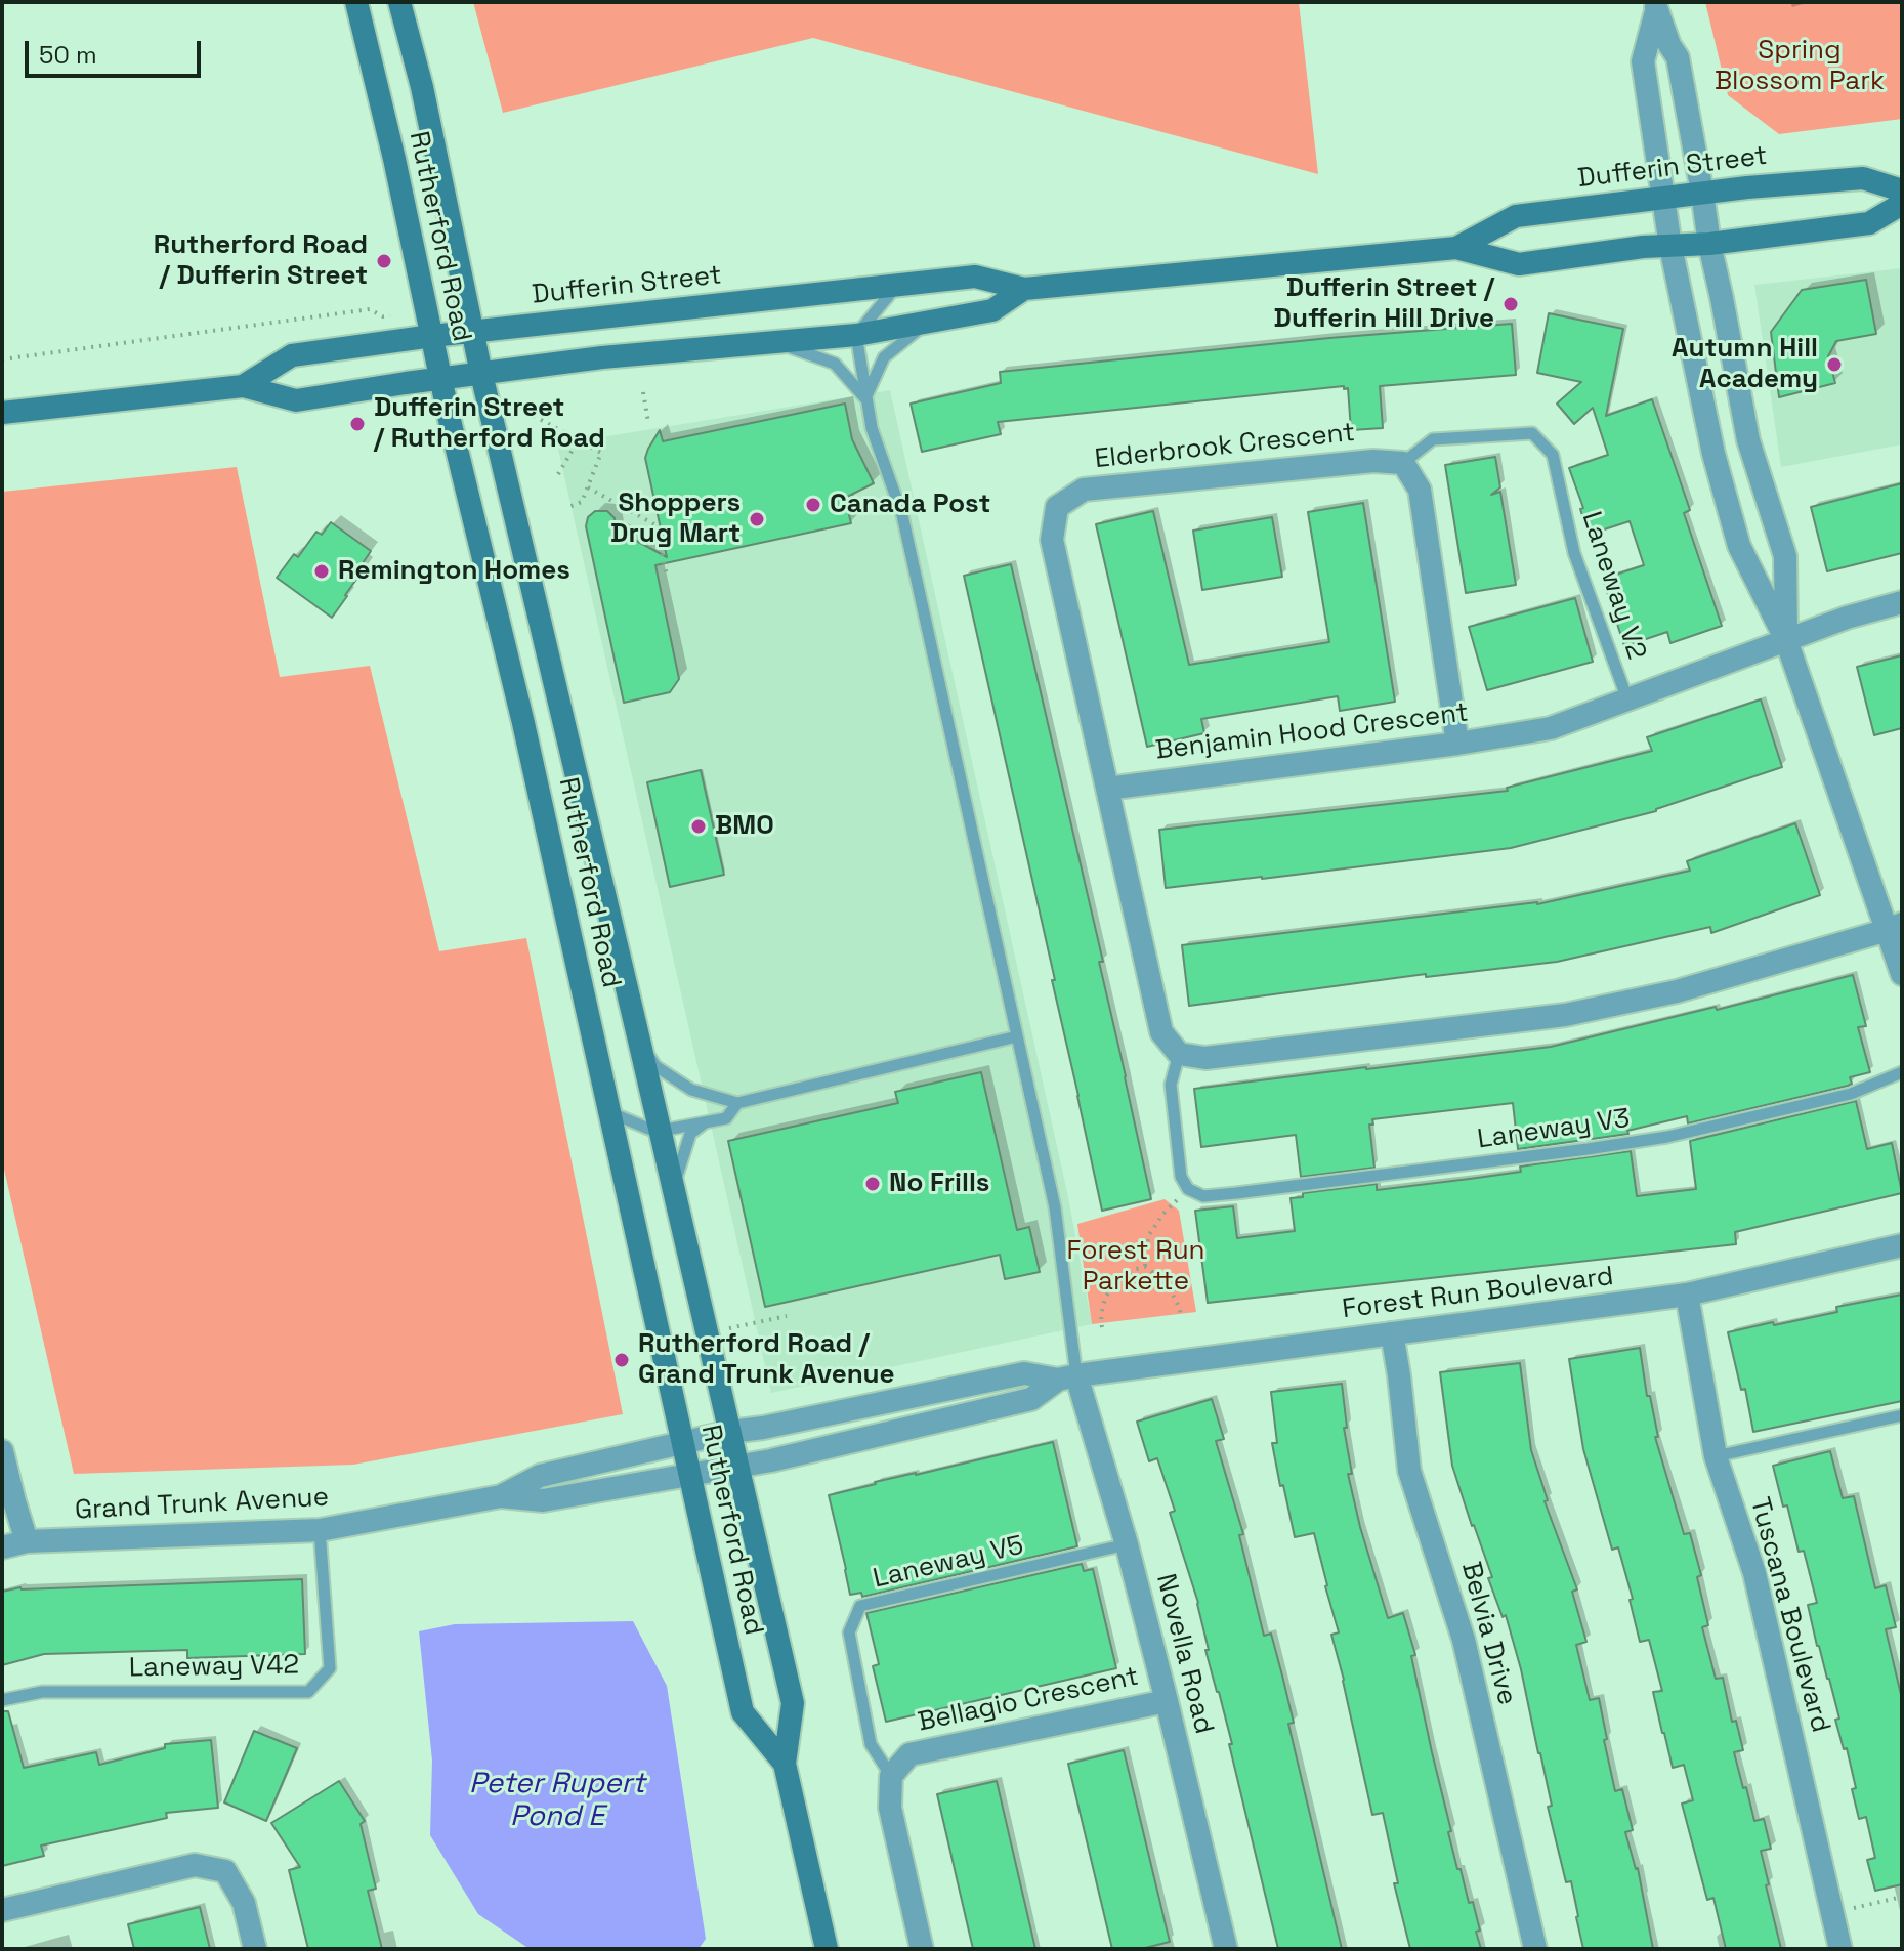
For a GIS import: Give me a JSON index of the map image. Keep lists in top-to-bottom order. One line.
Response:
{"streets":{"main road":["Dufferin Street","Rutherford Road"],"street":["Elderbrook Crescent","Benjamin Hood Crescent","Forest Run Boulevard","Grand Trunk Avenue","Tuscana Boulevard","Belvia Drive","Novella Road","Bellagio Crescent"],"lane":["Laneway V2","Laneway V3","Laneway V5","Laneway V42"]},"crossings":[["Dufferin Street","Rutherford Road"],["Rutherford Road","Forest Run Boulevard"],["Rutherford Road","Grand Trunk Avenue"],["Elderbrook Crescent","Laneway V2"],["Elderbrook Crescent","Benjamin Hood Crescent"],["Laneway V2","Benjamin Hood Crescent"],["Forest Run Boulevard","Grand Trunk Avenue"],["Forest Run Boulevard","Tuscana Boulevard"],["Forest Run Boulevard","Belvia Drive"],["Forest Run Boulevard","Novella Road"],["Grand Trunk Avenue","Laneway V42"],["Laneway V5","Novella Road"],["Laneway V5","Bellagio Crescent"],["Novella Road","Bellagio Crescent"]],"water":["Peter Rupert Pond E"],"parks":["Spring Blossom Park","Forest Run Parkette"],"places":["Rutherford Road / Dufferin Street","Dufferin Street / Dufferin Hill Drive","Autumn Hill Academy","Dufferin Street / Rutherford Road","Canada Post","Shoppers Drug Mart","Remington Homes","BMO","No Frills","Rutherford Road / Grand Trunk Avenue"],"scale_bar":"50 m"}
